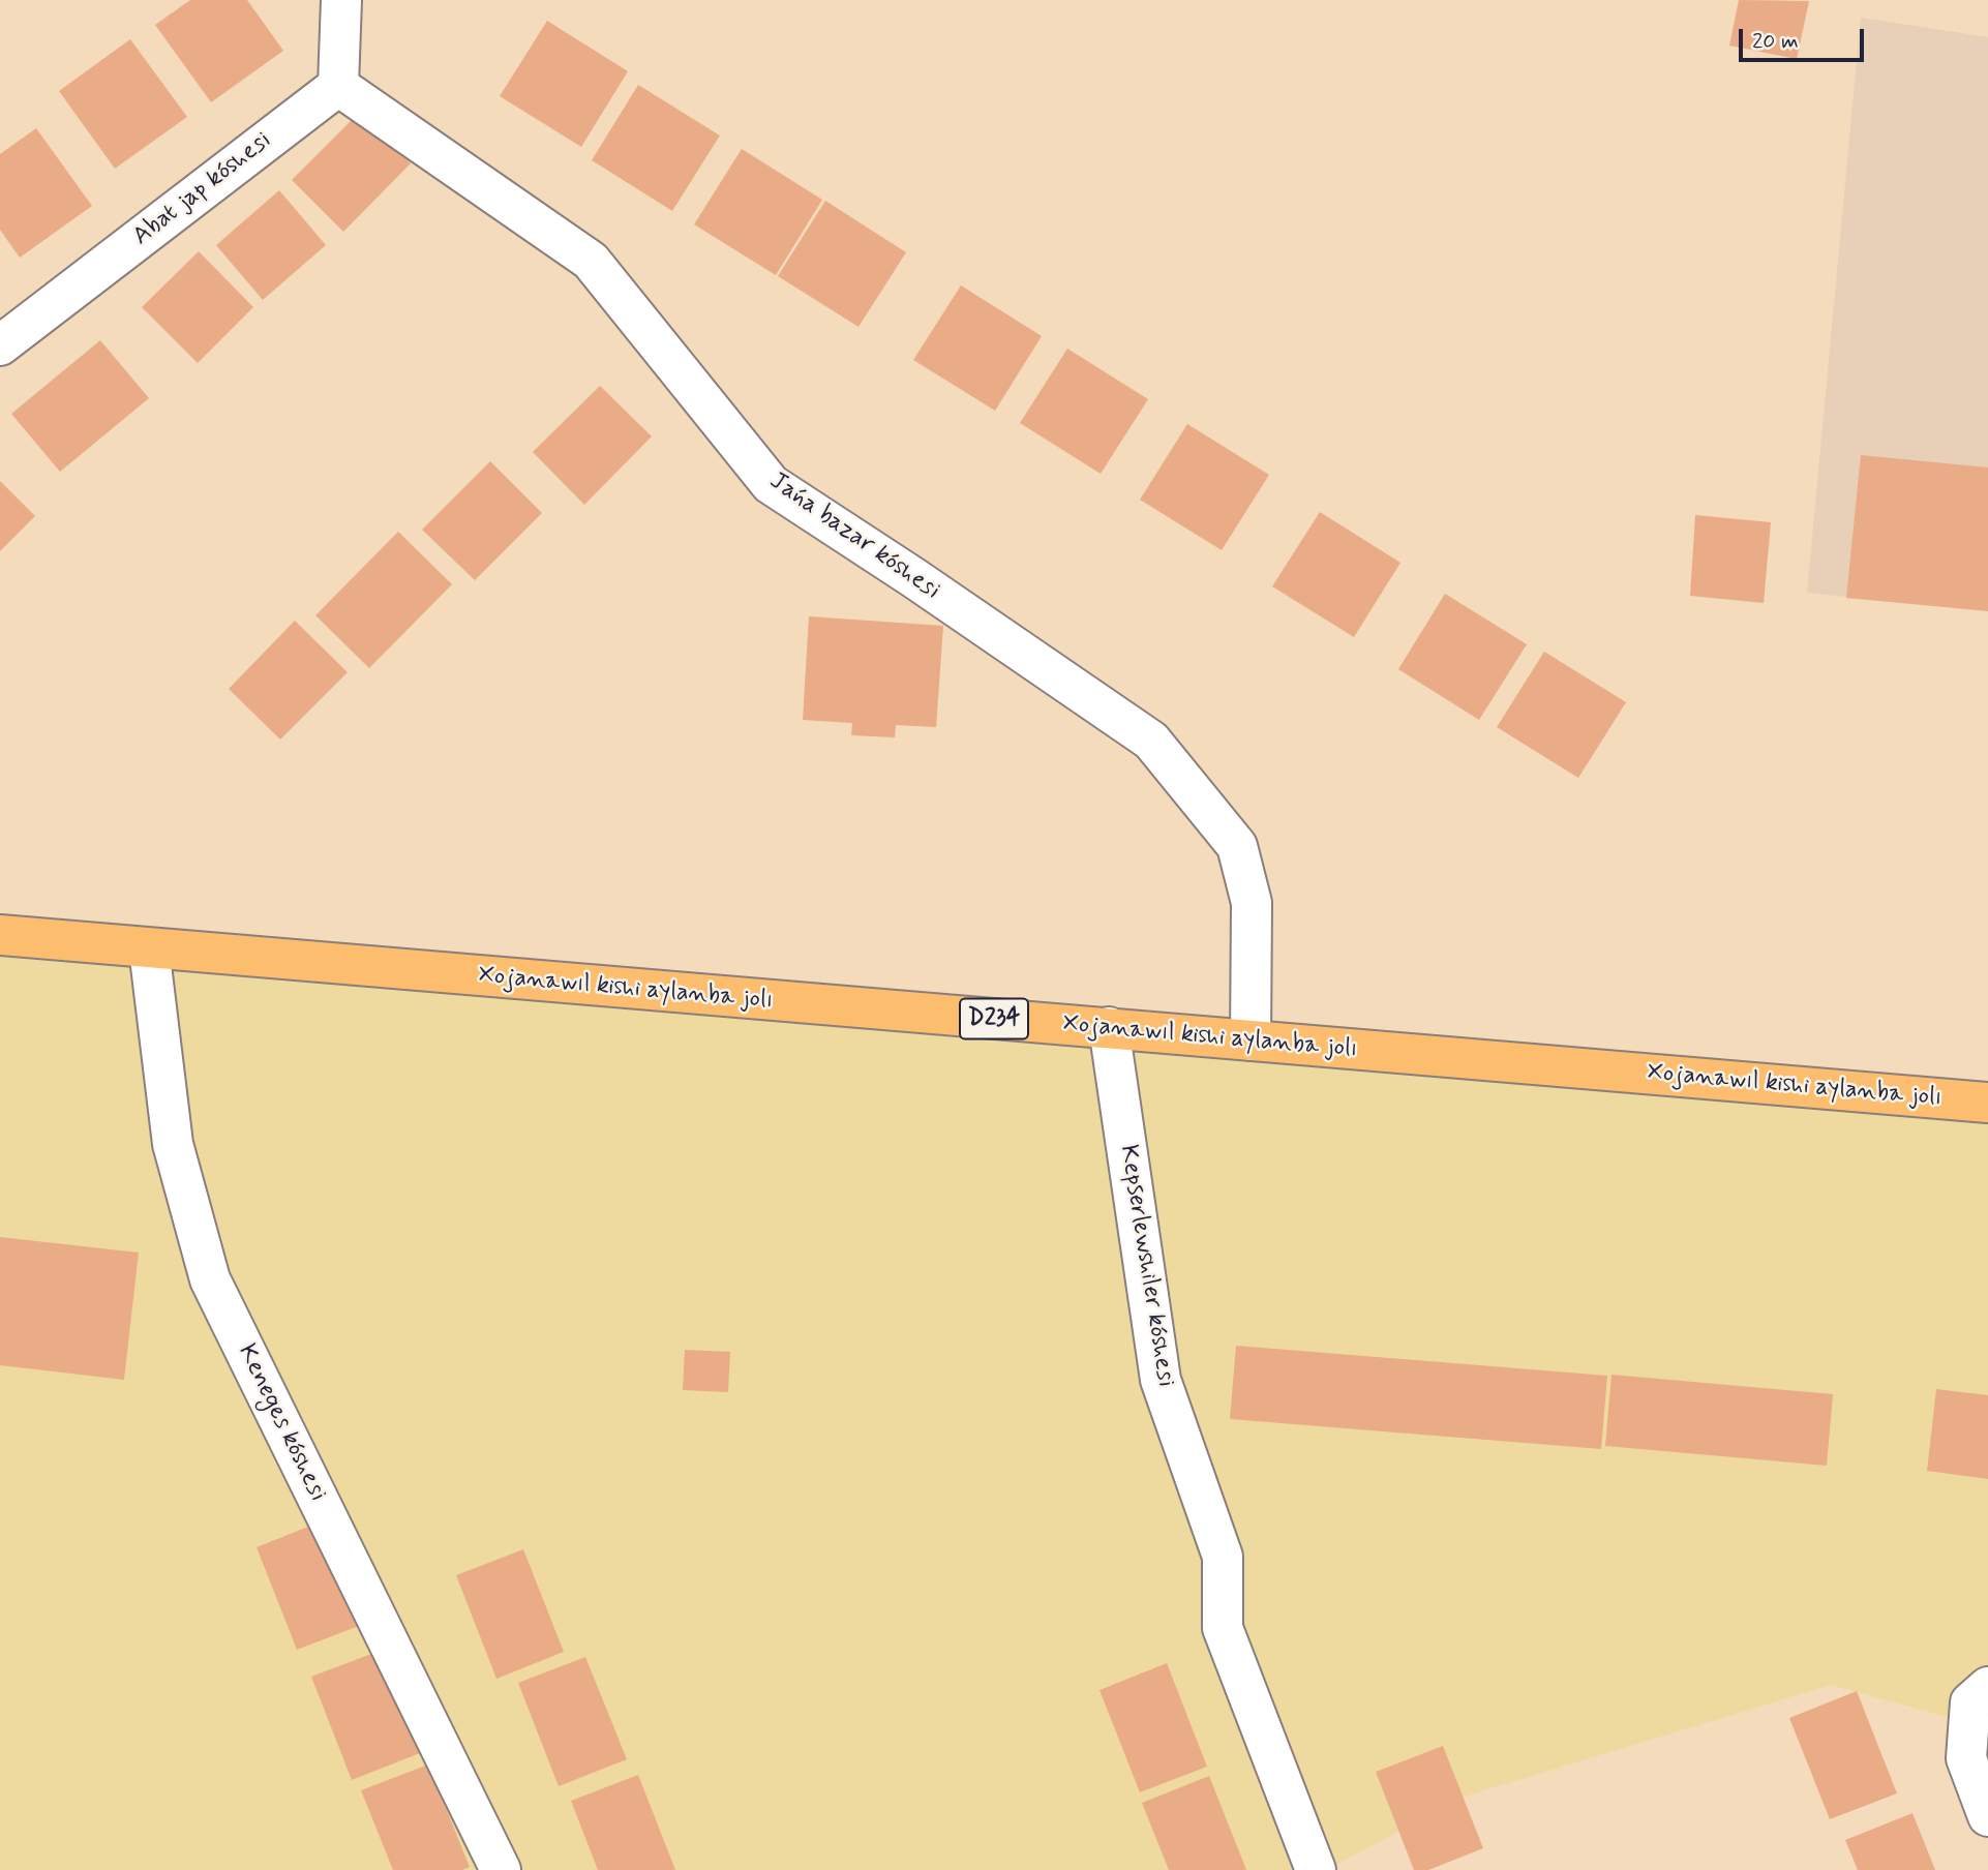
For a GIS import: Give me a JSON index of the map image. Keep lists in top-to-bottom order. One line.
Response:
{"streets":{"main road":["Xojanawıl kishi aylanba jolı","D234"],"street":["Abat jap kóshesi","Jańa bazar kóshesi","Kepserlewshiler kóshesi","Keneges kóshesi"]},"crossings":[["Abat jap kóshesi","Jańa bazar kóshesi"],["Jańa bazar kóshesi","Xojanawıl kishi aylanba jolı"],["Xojanawıl kishi aylanba jolı","Kepserlewshiler kóshesi"],["Xojanawıl kishi aylanba jolı","Keneges kóshesi"]],"scale_bar":"20 m"}
